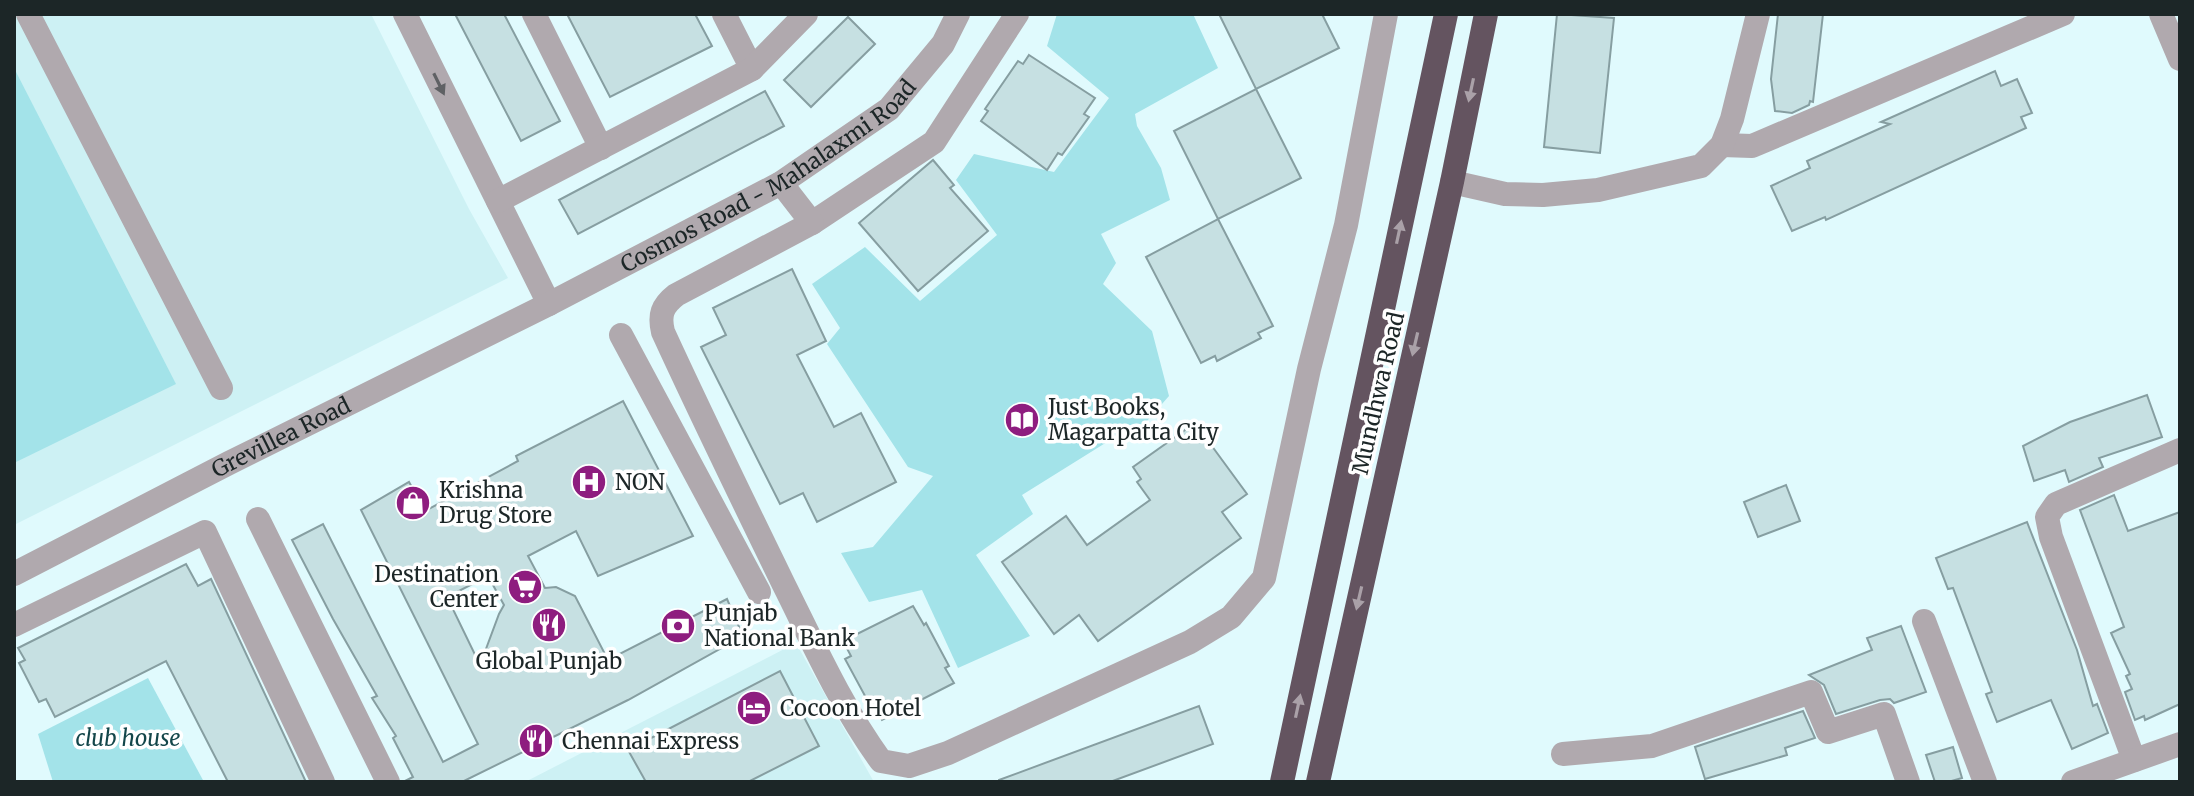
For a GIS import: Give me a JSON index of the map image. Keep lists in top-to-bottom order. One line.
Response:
{"streets":{"highway":["Mundhwa Road"],"street":["Cosmos Road - Mahalaxmi Road","Grevillea Road"]},"crossings":[["Cosmos Road - Mahalaxmi Road","Grevillea Road"]],"parks":["club house"],"places":{"library":["Just Books, Magarpatta City"],"hospital":["NON"],"shop":["Krishna Drug Store"],"supermarket":["Destination Center"],"restaurant":["Global Punjab","Chennai Express"],"bank":["Punjab National Bank"],"hotel":["Cocoon Hotel"]}}
